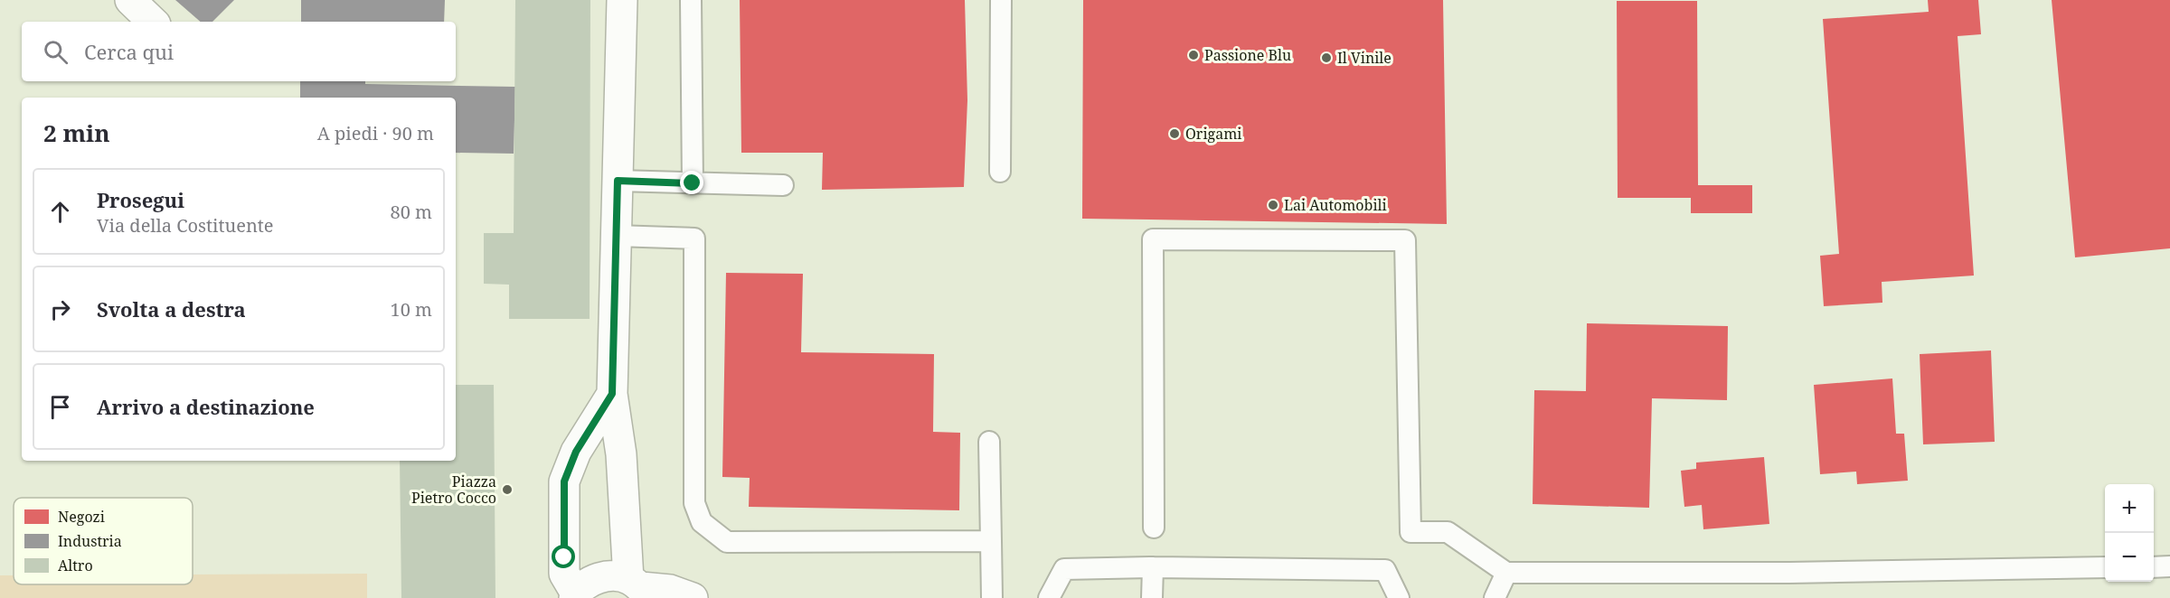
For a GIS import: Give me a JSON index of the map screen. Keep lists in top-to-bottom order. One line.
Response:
{"places":["Passione Blu","Il Vinile","Origami","Lai Automobili","Piazza Pietro Cocco"],"legend":["Negozi","Industria","Altro"],"page":{"search":"Cerca qui","heading":["2 min","A piedi · 90 m"],"list":[["Prosegui","Via della Costituente","80 m"],["Svolta a destra","10 m"],"Arrivo a destinazione"],"map_buttons":["+","−"]}}
